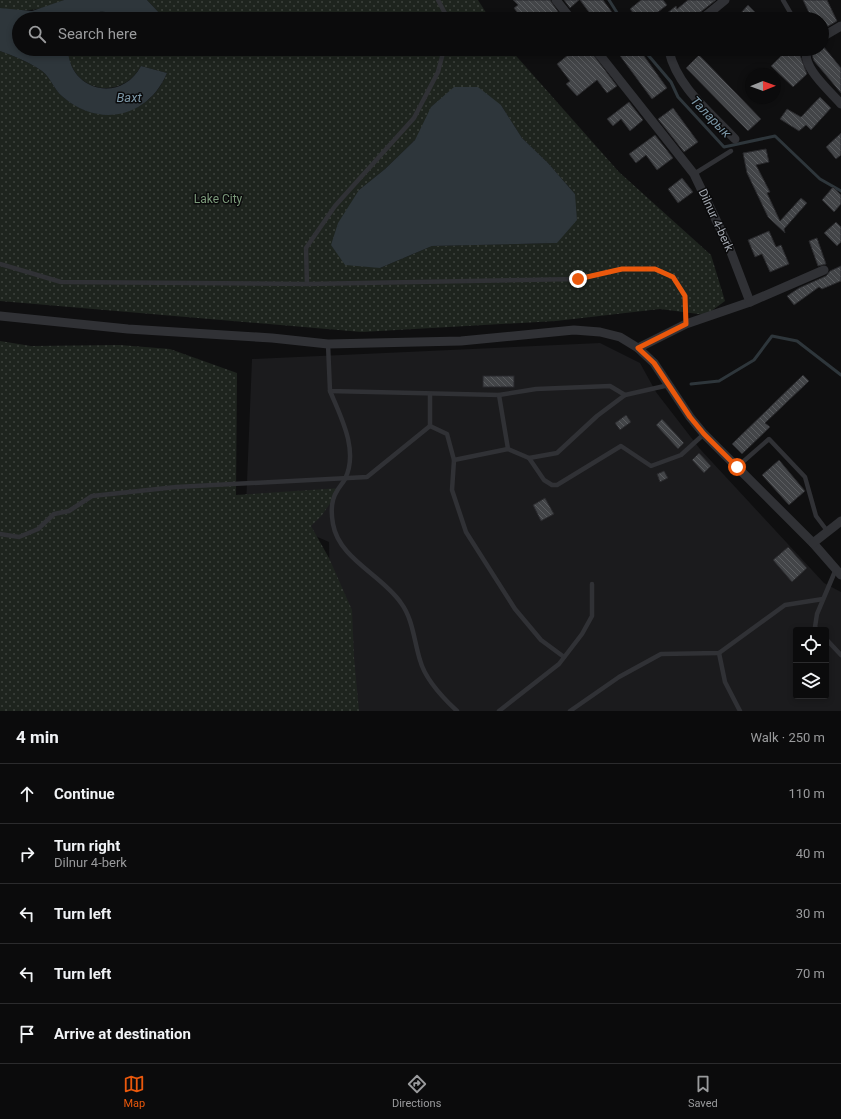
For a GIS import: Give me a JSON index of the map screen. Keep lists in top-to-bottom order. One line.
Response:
{"streets":{"street":["Dilnur 4-berk"]},"water":["Baхt","Таларык"],"parks":["Lake City"],"north":"right","page":{"search":"Search here","heading":["4 min","Walk · 250 m"],"list":[["Continue","110 m"],["Turn right","Dilnur 4-berk","40 m"],["Turn left","30 m"],["Turn left","70 m"],"Arrive at destination"],"nav":["Map","Directions","Saved"]}}
